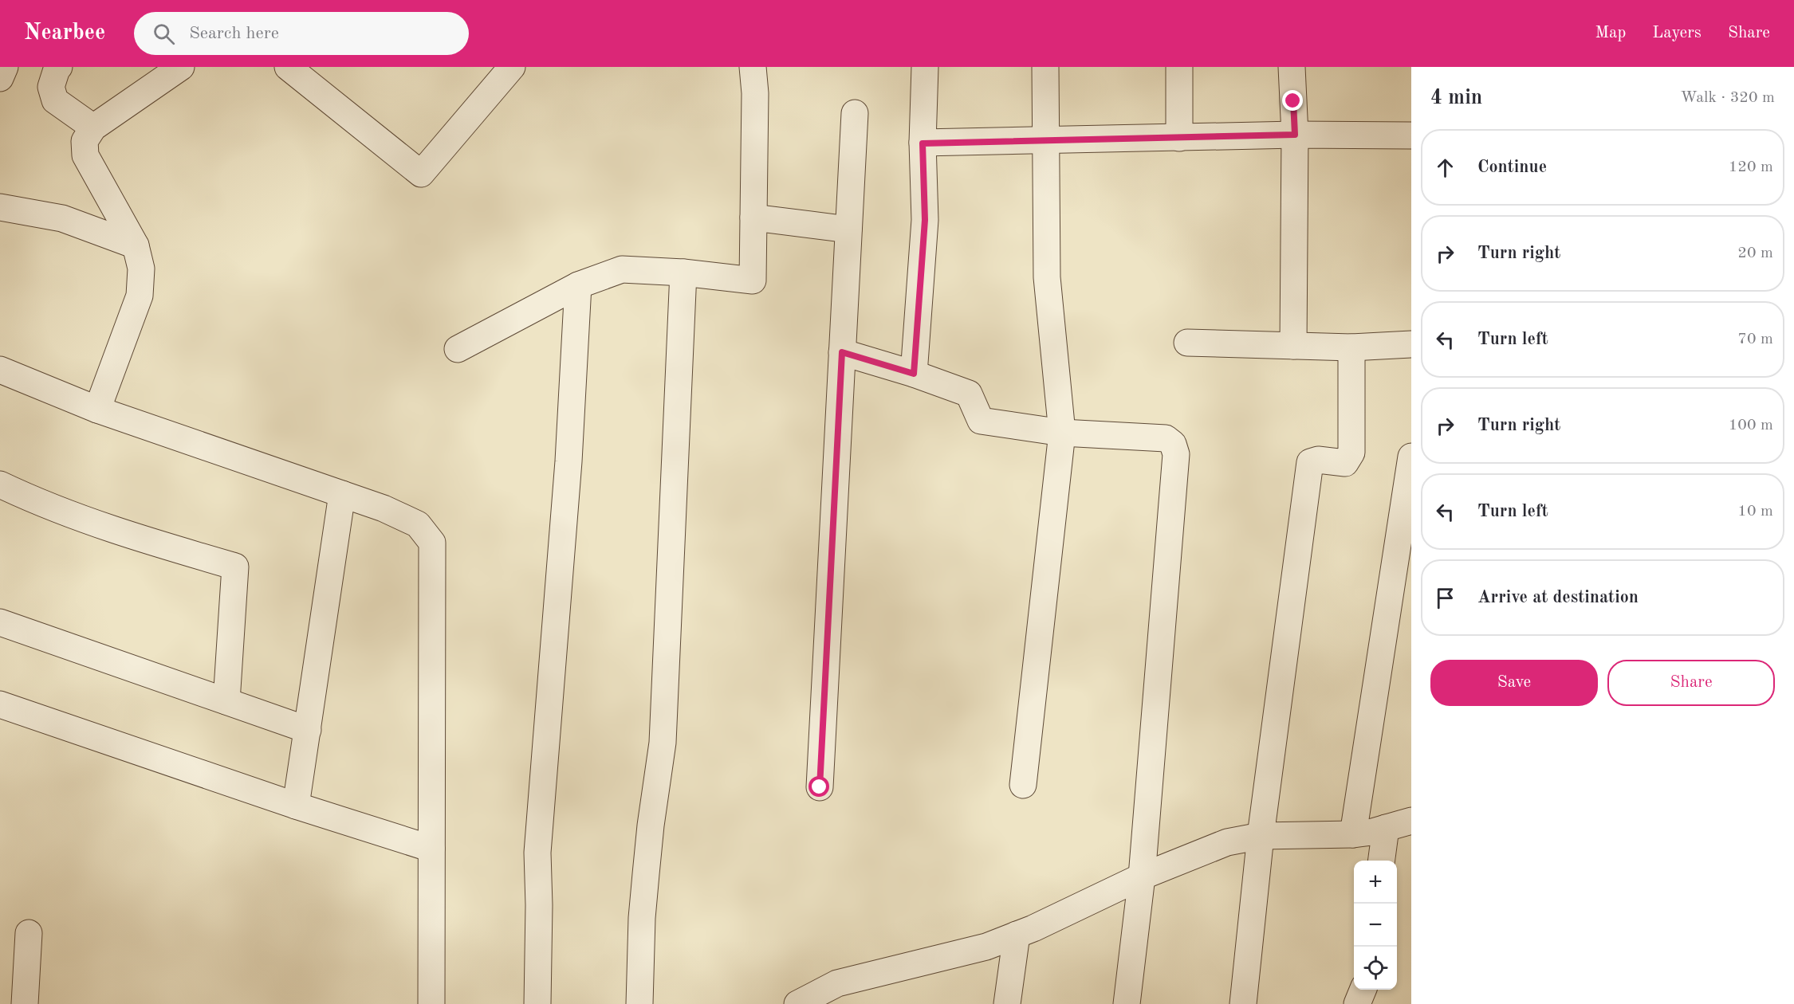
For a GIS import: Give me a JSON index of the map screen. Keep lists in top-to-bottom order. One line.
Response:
{"page":{"header":"Nearbee","search":"Search here","nav":["Map","Layers","Share"],"heading":["4 min","Walk · 320 m"],"list":[["Continue","120 m"],["Turn right","20 m"],["Turn left","70 m"],["Turn right","100 m"],["Turn left","10 m"],"Arrive at destination"],"buttons":["Save","Share"],"map_buttons":["+","−"]}}
